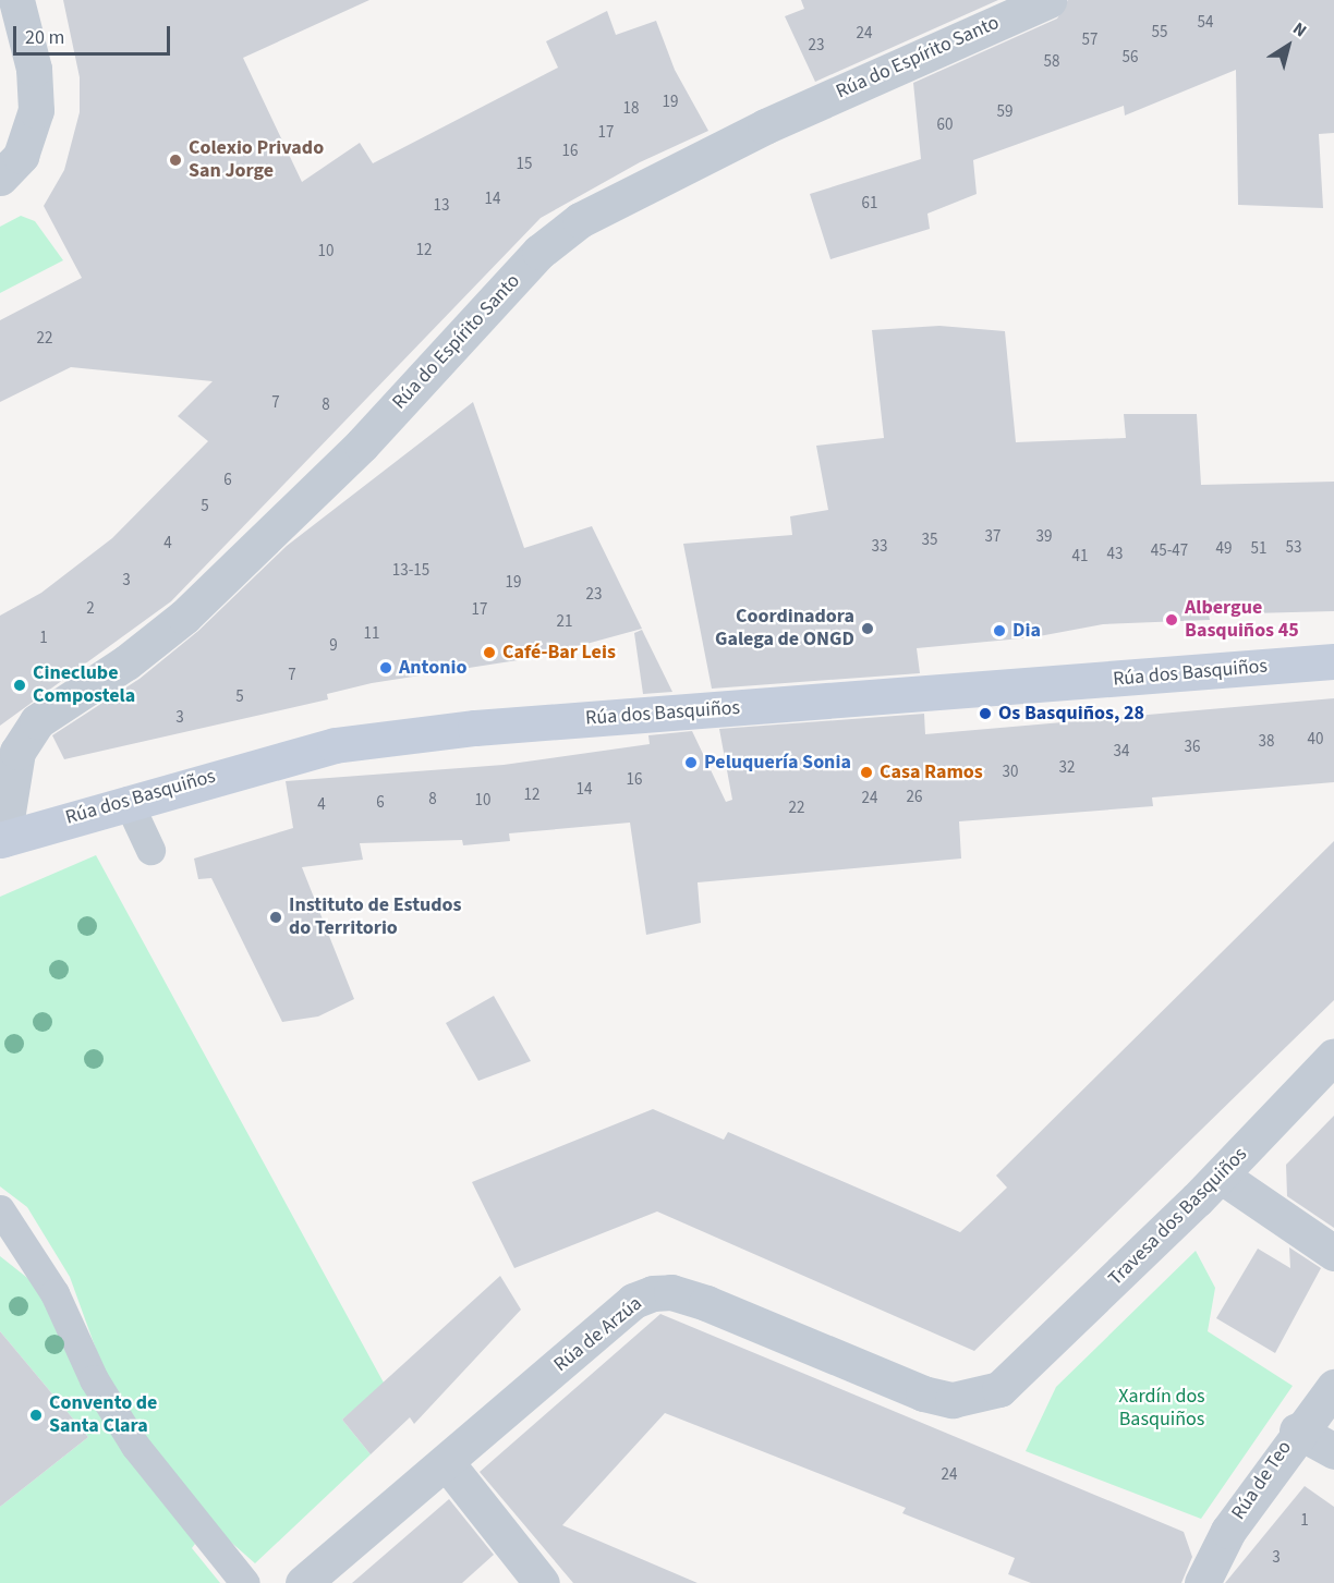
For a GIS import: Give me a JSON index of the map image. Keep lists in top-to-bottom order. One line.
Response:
{"streets":{"street":["Rúa do Espírito Santo","Rúa dos Basquiños","Travesa dos Basquiños","Rúa de Arzúa","Rúa de Teo"]},"crossings":[["Rúa do Espírito Santo","Rúa dos Basquiños"],["Travesa dos Basquiños","Rúa de Arzúa"]],"parks":["Xardín dos Basquiños"],"places":["Colexio Privado San Jorge","Albergue Basquiños 45","Coordinadora Galega de ONGD","Dia","Café-Bar Leis","Antonio","Cineclube Compostela","Os Basquiños, 28","Peluquería Sonia","Casa Ramos","Instituto de Estudos do Territorio","Convento de Santa Clara"],"house_numbers":["54","55","24","57","23","56","58","19","18","59","60","17","16","15","14","61","13","12","10","22","7","8","6","5","37","39","35","4","33","53","49","51","45-47","43","41","13-15","3","19","23","2","17","21","11","1","9","7","5","3","40","38","36","34","32","30","16","14","12","26","24","8","10","6","4","22","24","1","3"],"scale_bar":"20 m","north":"top right"}
